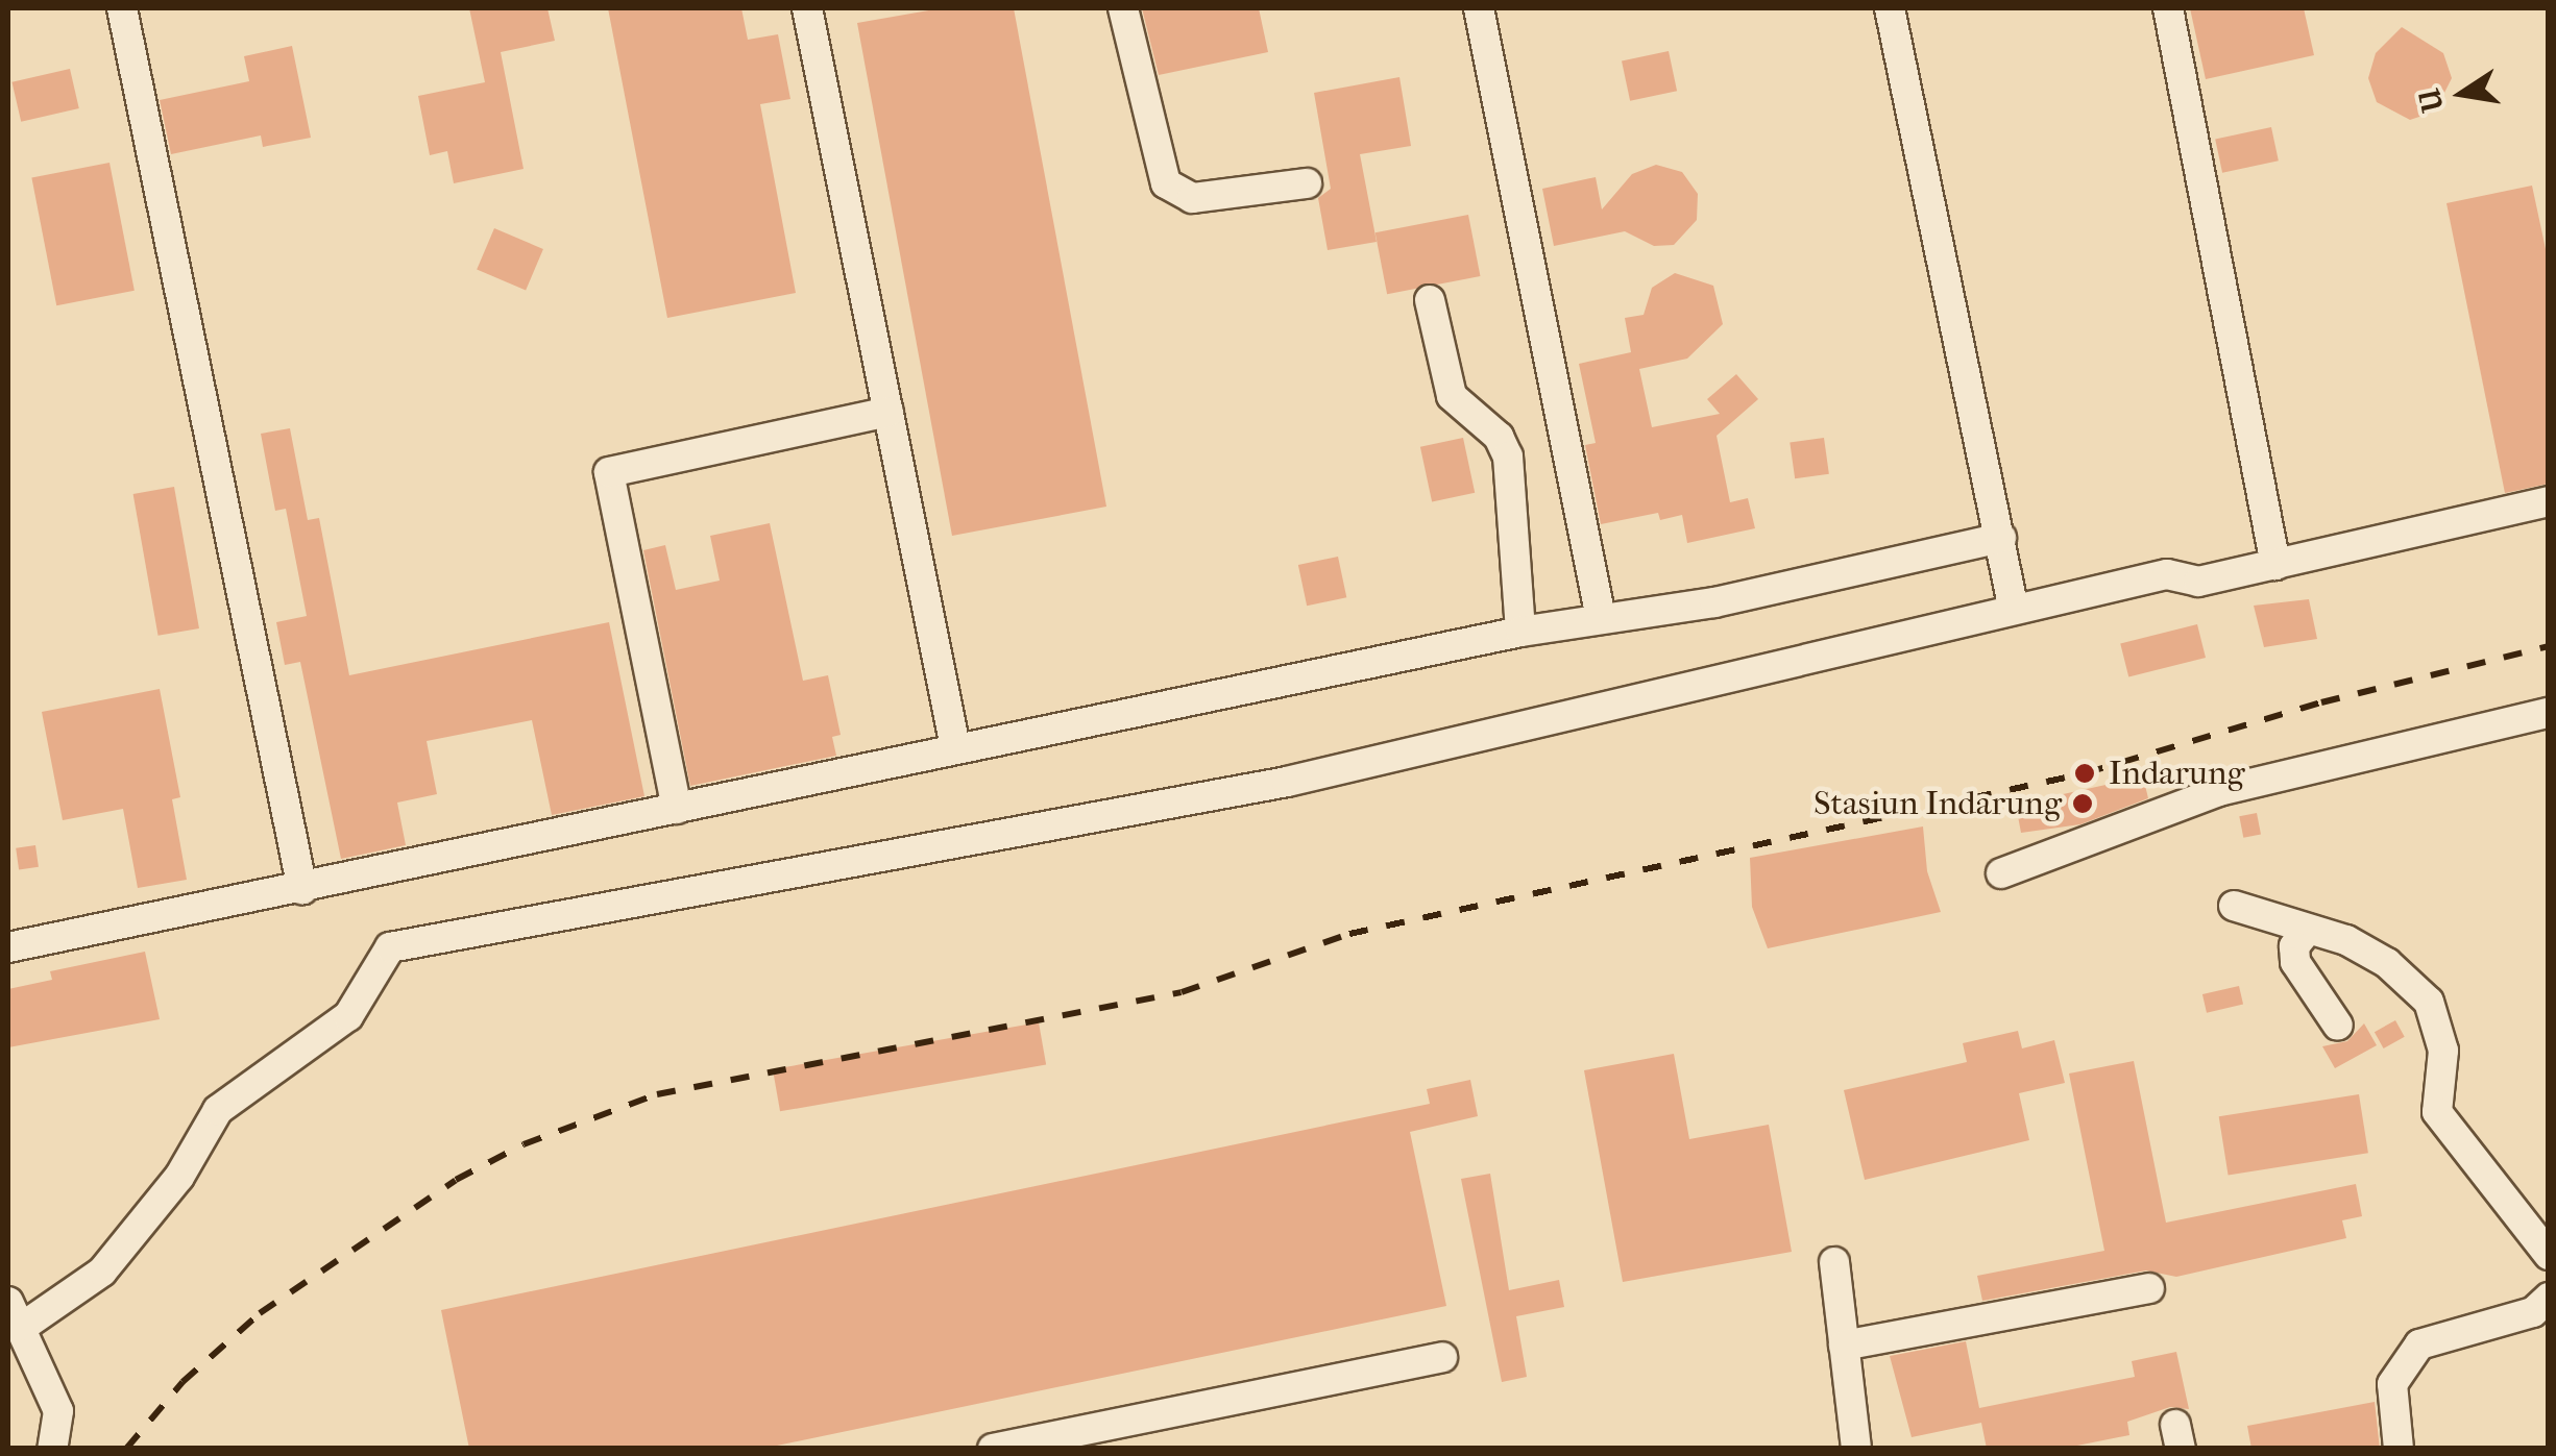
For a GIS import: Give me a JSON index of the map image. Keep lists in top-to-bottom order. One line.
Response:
{"places":["Indarung","Stasiun Indarung"],"north":"left"}
